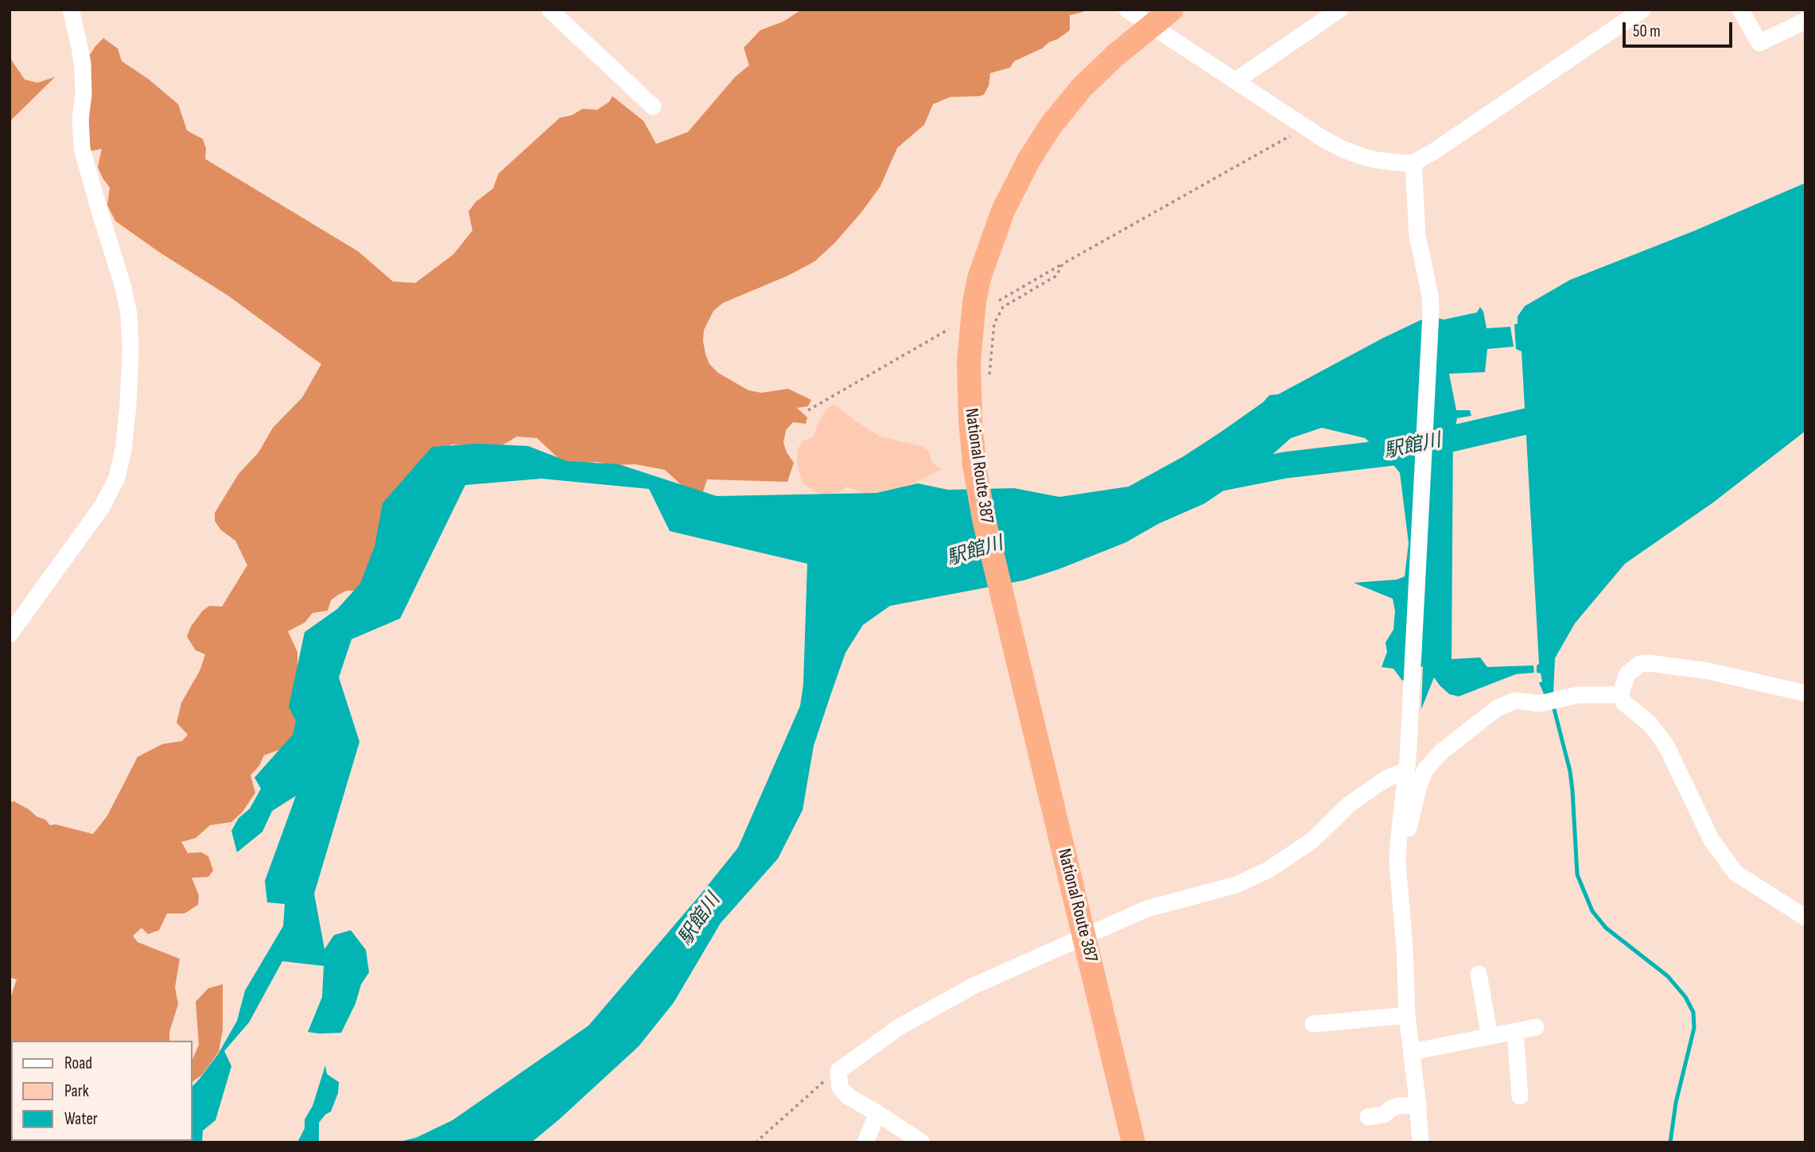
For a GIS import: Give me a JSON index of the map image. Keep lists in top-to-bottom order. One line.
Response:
{"streets":{"highway":["National Route 387"]},"water":["駅館川"],"legend":["Road","Park","Water"],"scale_bar":"50 m"}
